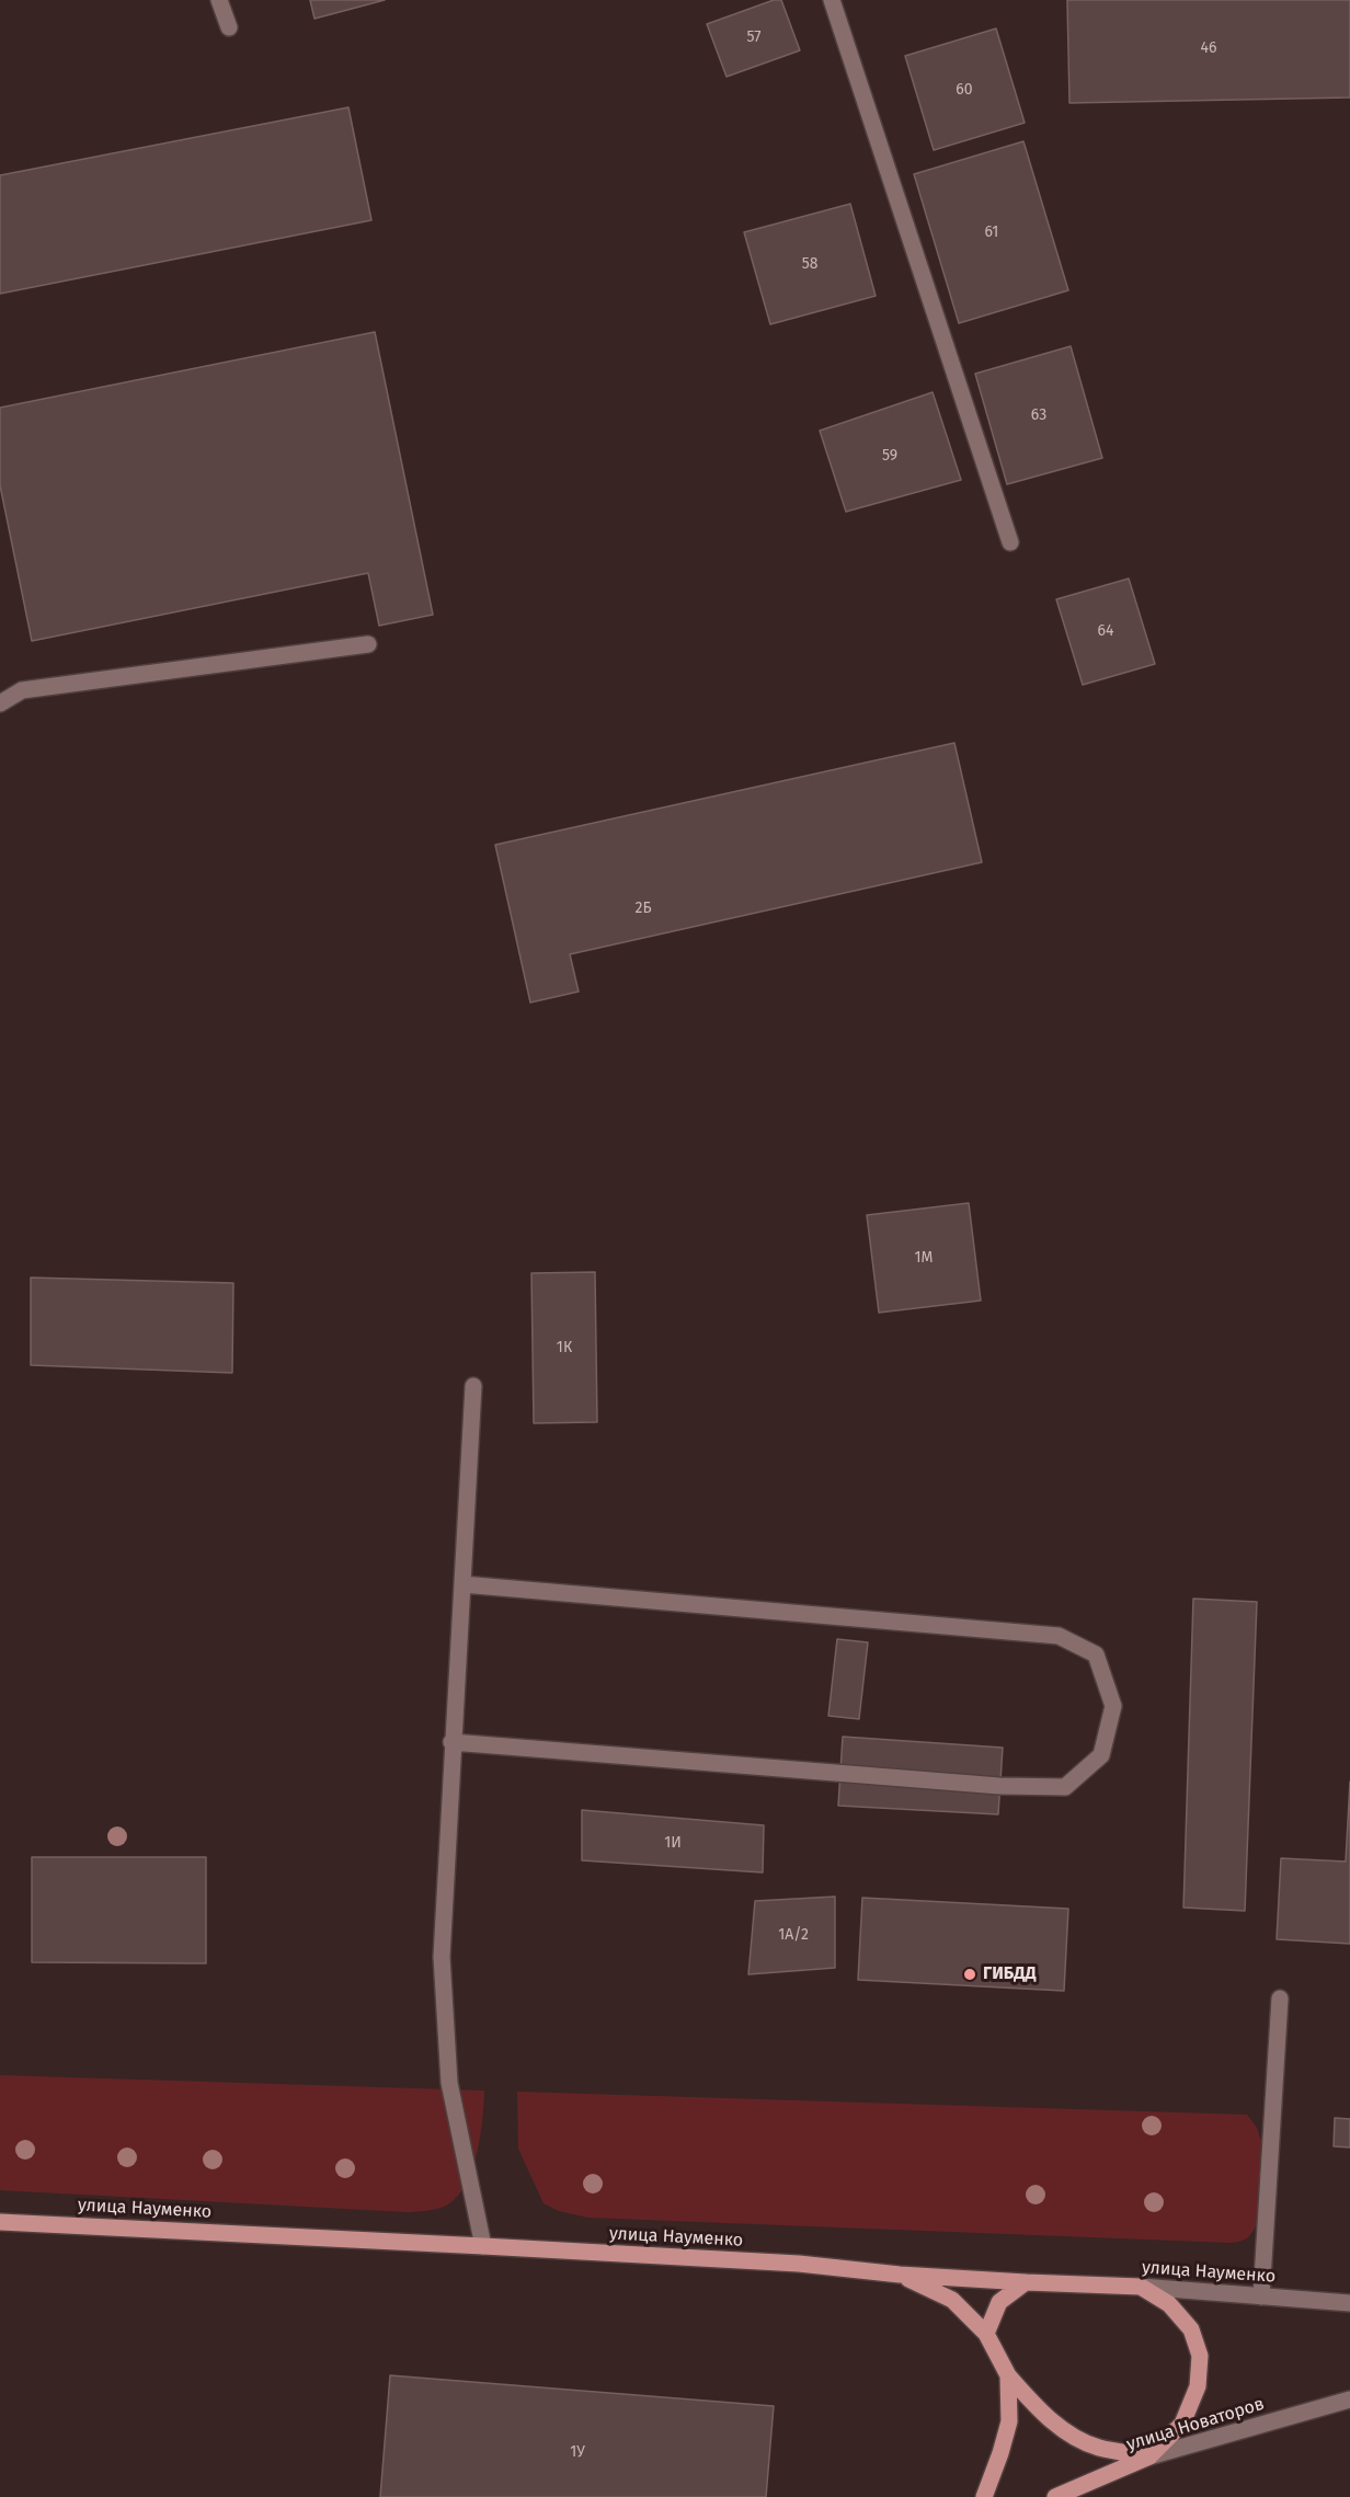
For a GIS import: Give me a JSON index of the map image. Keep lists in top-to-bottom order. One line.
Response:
{"streets":{"main road":["улица Науменко","улица Новаторов"]},"crossings":[["улица Науменко","улица Новаторов"]],"places":["ГИБДД"],"house_numbers":["57","46","60","61","58","63","59","64","2Б","1М","1К","1И","1А/2","1У"]}
